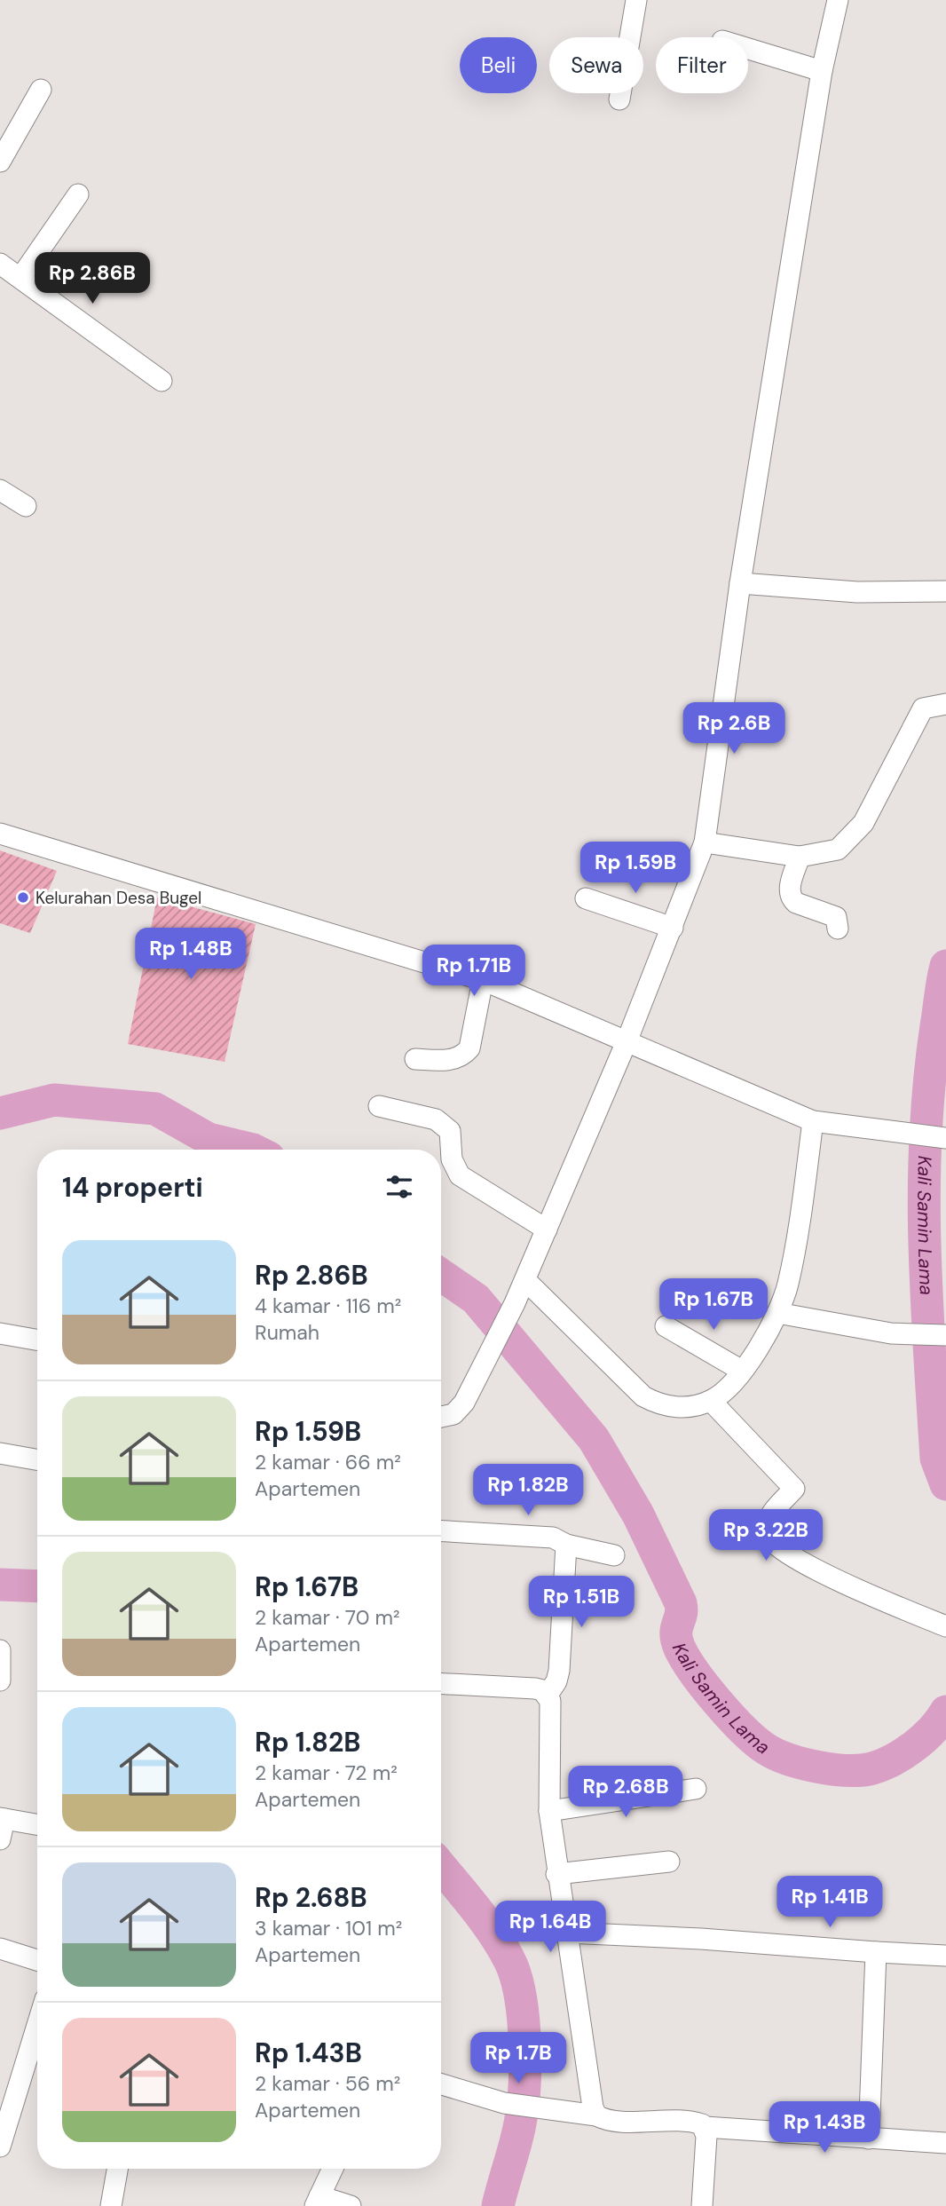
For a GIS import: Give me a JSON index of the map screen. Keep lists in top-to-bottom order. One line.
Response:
{"water":["Kali Samin Lama"],"places":["Kelurahan Desa Bugel"],"page":{"chip":["Beli","Sewa","Filter"],"price":["Rp 2.86B","Rp 2.6B","Rp 1.59B","Rp 1.48B","Rp 1.71B","Rp 1.67B","Rp 1.82B","Rp 3.22B","Rp 1.51B","Rp 2.68B","Rp 1.41B","Rp 1.64B","Rp 1.7B","Rp 1.43B"],"heading":"14 properti","list":[{"name":"Rp 2.86B","note":"4 kamar · 116 m² · Rumah"},{"name":"Rp 1.59B","note":"2 kamar · 66 m² · Apartemen"},{"name":"Rp 1.67B","note":"2 kamar · 70 m² · Apartemen"},{"name":"Rp 1.82B","note":"2 kamar · 72 m² · Apartemen"},{"name":"Rp 2.68B","note":"3 kamar · 101 m² · Apartemen"},{"name":"Rp 1.43B","note":"2 kamar · 56 m² · Apartemen"}]}}
